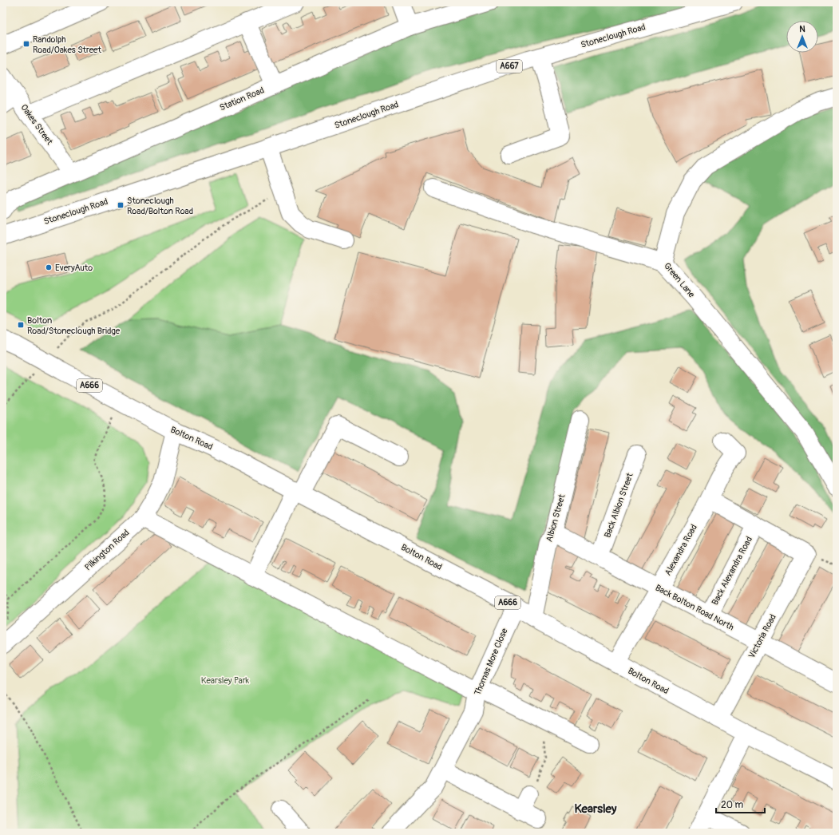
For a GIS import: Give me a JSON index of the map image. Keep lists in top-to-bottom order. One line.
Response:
{"streets":{"street":["Stoneclough Road","A667","Station Road","Oakes Street","Green Lane","A666","Bolton Road","Back Albion Street","Albion Street","Pilkington Road","Alexandra Road","Back Alexandra Road","Back Bolton Road North","Victoria Road","Thomas More Close"]},"crossings":[["Station Road","Oakes Street"],["Bolton Road","Albion Street"],["Bolton Road","Pilkington Road"],["Bolton Road","Alexandra Road"],["Bolton Road","Victoria Road"],["Bolton Road","Thomas More Close"],["Back Albion Street","Back Bolton Road North"],["Albion Street","Back Bolton Road North"],["Alexandra Road","Back Bolton Road North"],["Back Alexandra Road","Back Bolton Road North"],["Back Alexandra Road","Victoria Road"],["Back Bolton Road North","Victoria Road"]],"districts":["Kearsley"],"parks":["Kearsley Park"],"places":{"transit":["Randolph Road/Oakes Street","Stoneclough Road/Bolton Road","Bolton Road/Stoneclough Bridge"],"other":["EveryAuto"]},"scale_bar":"20 m","north":"top"}
